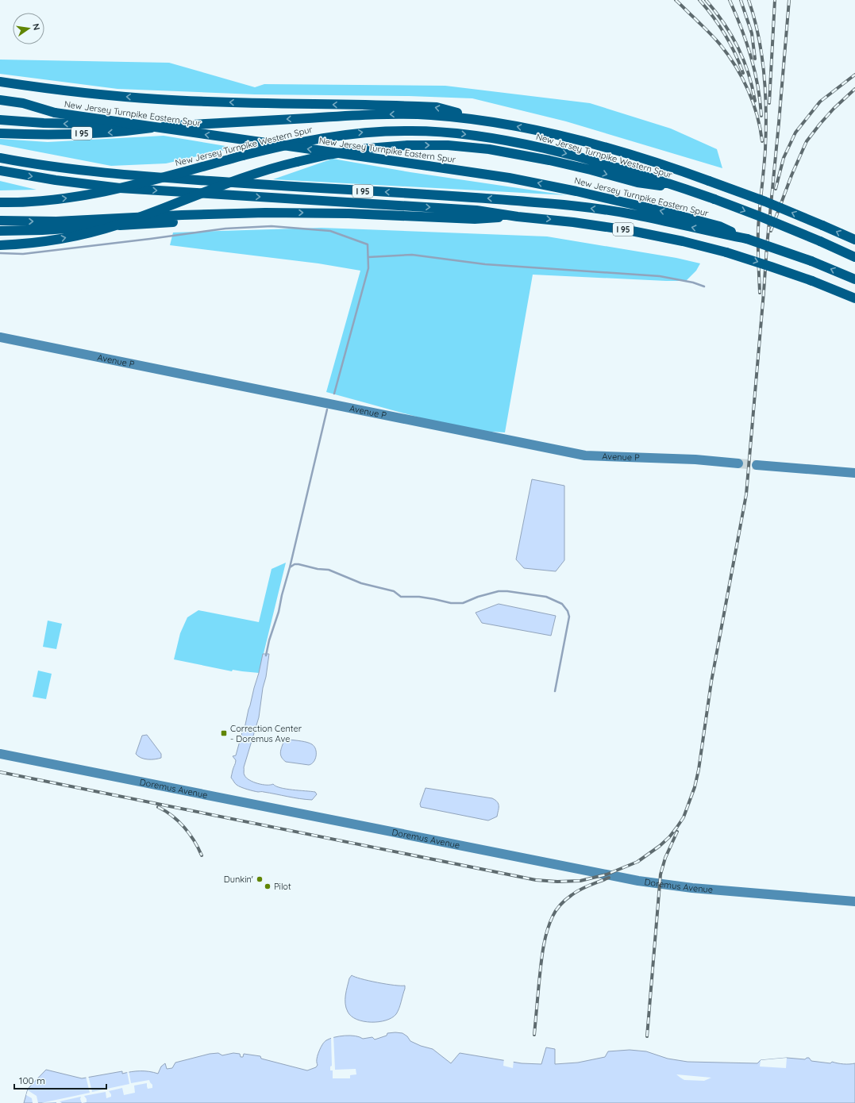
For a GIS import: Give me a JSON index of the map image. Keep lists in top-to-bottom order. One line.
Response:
{"streets":{"highway":["New Jersey Turnpike Eastern Spur","I 95","New Jersey Turnpike Western Spur"],"main road":["Avenue P","Doremus Avenue"]},"places":{"transit":["Correction Center - Doremus Ave"],"other":["Dunkin'","Pilot"]},"scale_bar":"100 m","north":"right"}
